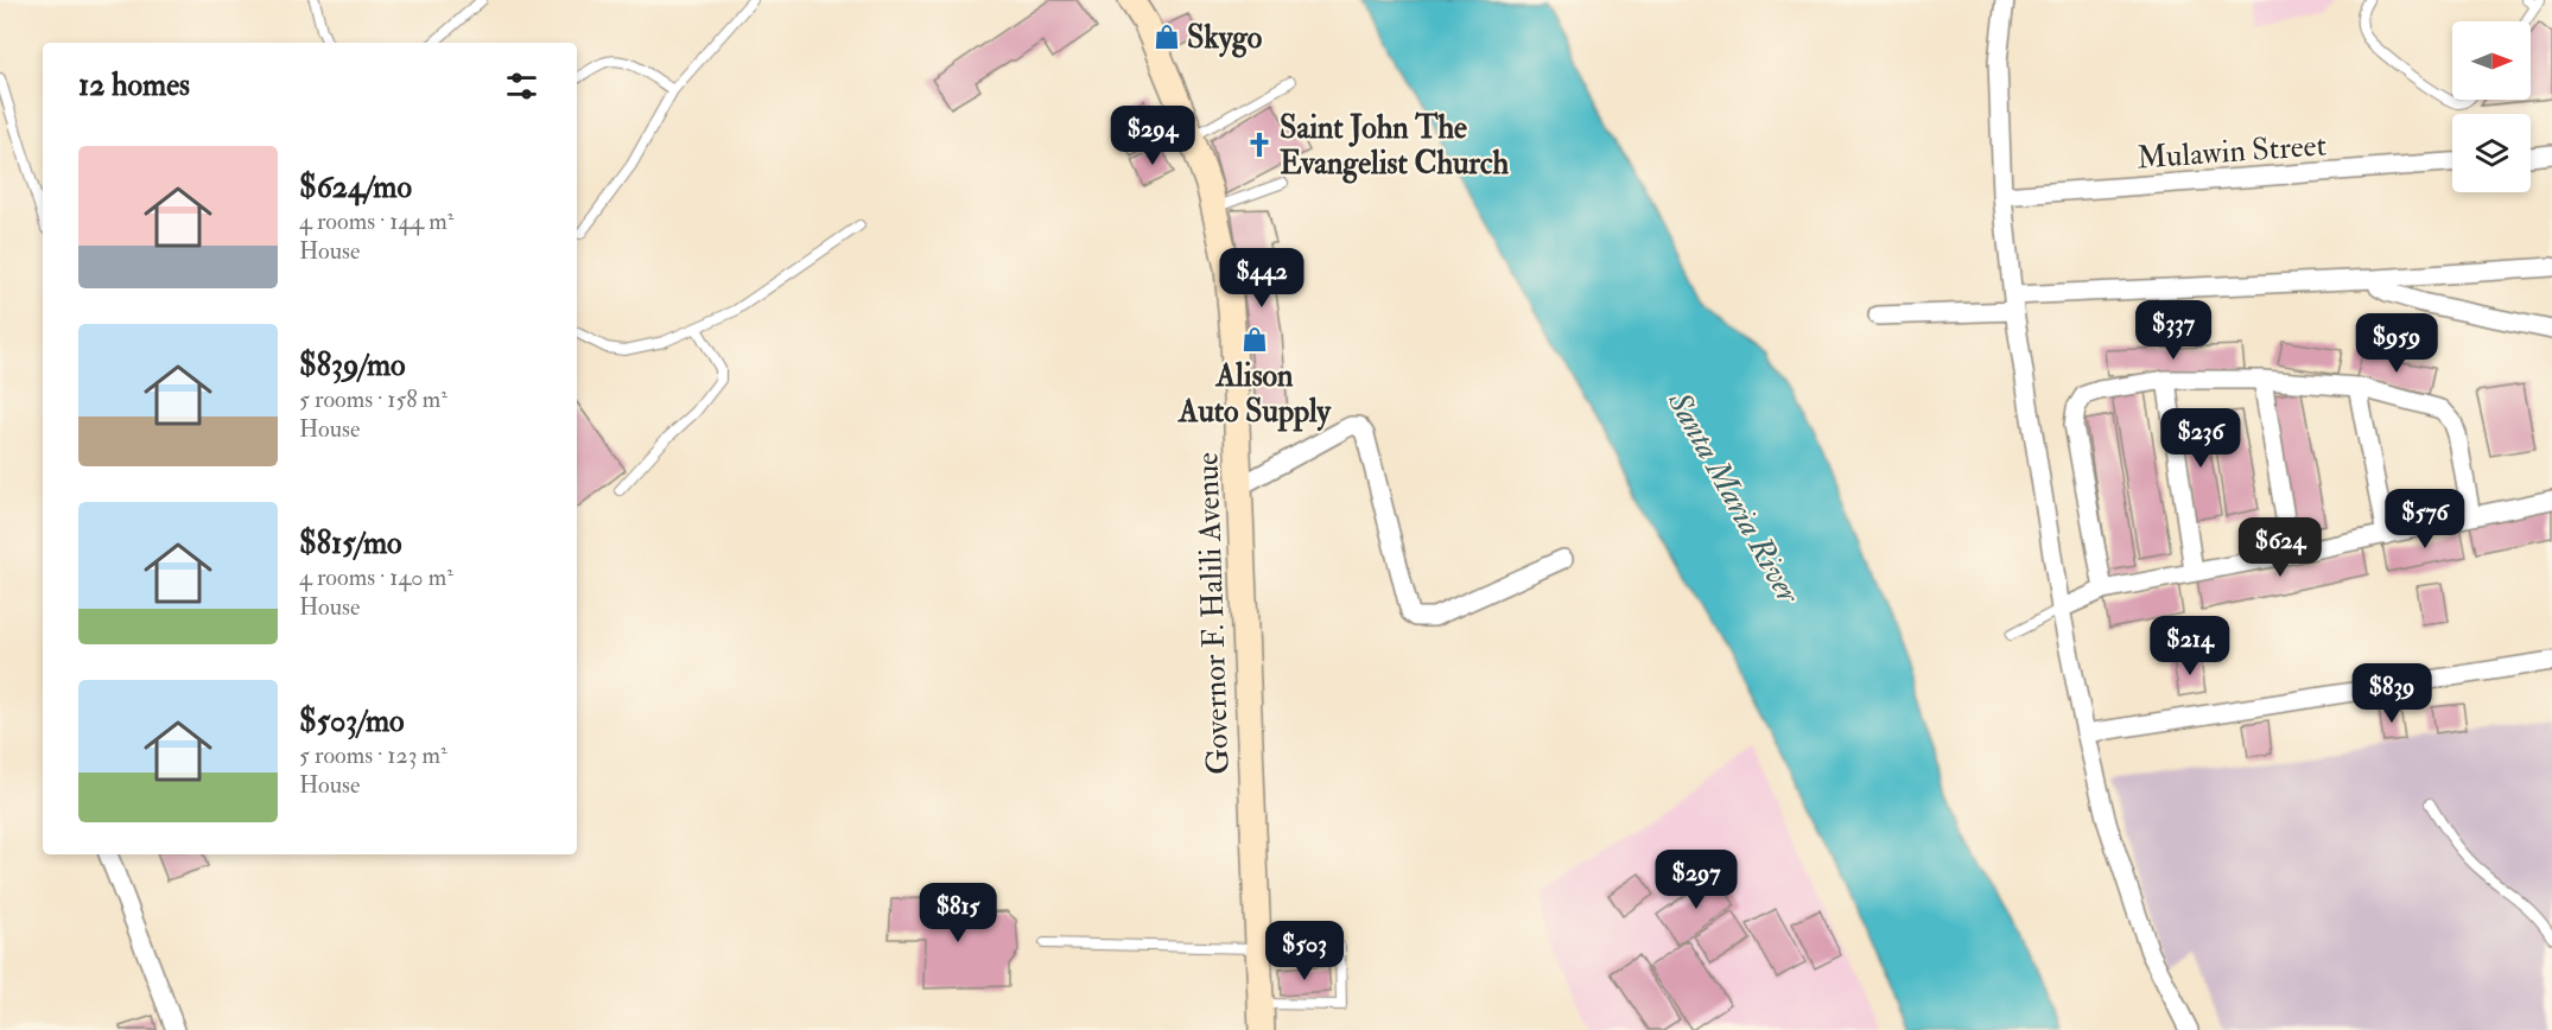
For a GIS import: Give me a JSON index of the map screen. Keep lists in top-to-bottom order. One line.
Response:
{"streets":{"main road":["Governor F. Halili Avenue"],"street":["Mulawin Street"]},"water":["Santa Maria River"],"places":{"shop":["Skygo","Alison Auto Supply"],"church":["Saint John The Evangelist Church"]},"north":"right","page":{"heading":"12 homes","price":["$294","$442","$337","$959","$236","$576","$624","$214","$839","$297","$815","$503"],"list":[{"name":"$624/mo","note":"4 rooms · 144 m² · House"},{"name":"$839/mo","note":"5 rooms · 158 m² · House"},{"name":"$815/mo","note":"4 rooms · 140 m² · House"},{"name":"$503/mo","note":"5 rooms · 123 m² · House"}]}}
